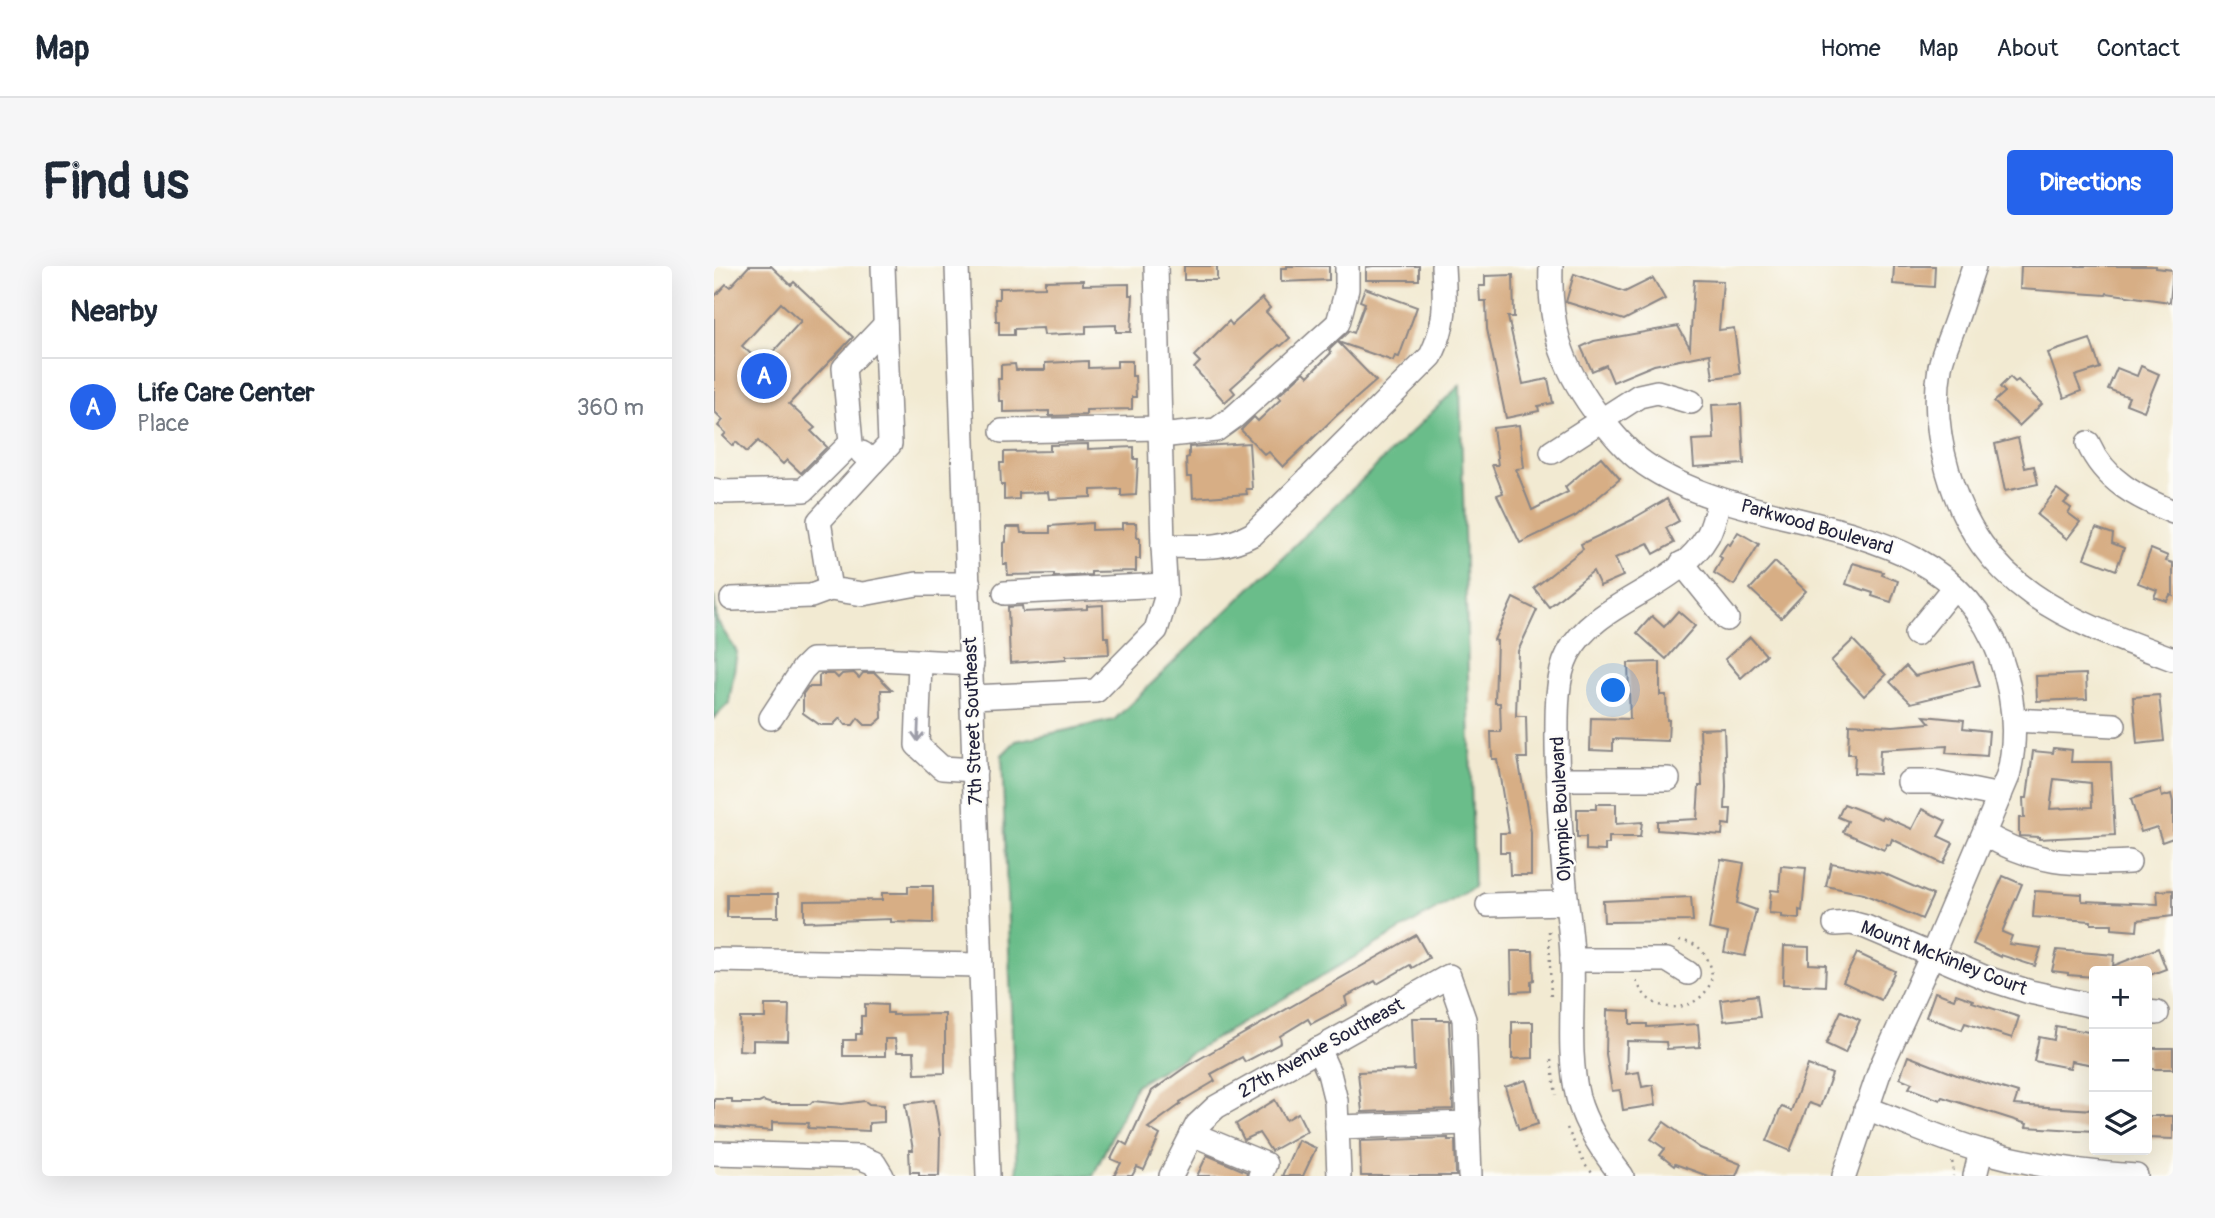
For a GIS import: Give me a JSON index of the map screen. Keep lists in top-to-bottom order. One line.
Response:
{"streets":{"street":["Parkwood Boulevard","7th Street Southeast","Olympic Boulevard","Mount McKinley Court","27th Avenue Southeast"]},"crossings":[["Parkwood Boulevard","Olympic Boulevard"],["Parkwood Boulevard","Mount McKinley Court"]],"page":{"header":"Map","nav":["Home","Map","About","Contact"],"buttons":"Directions","title":"Find us","heading":"Nearby","pins":"A","list":[{"mark":"A","name":"Life Care Center","note":"Place","value":"360 m"}],"map_buttons":["+","−"]}}
